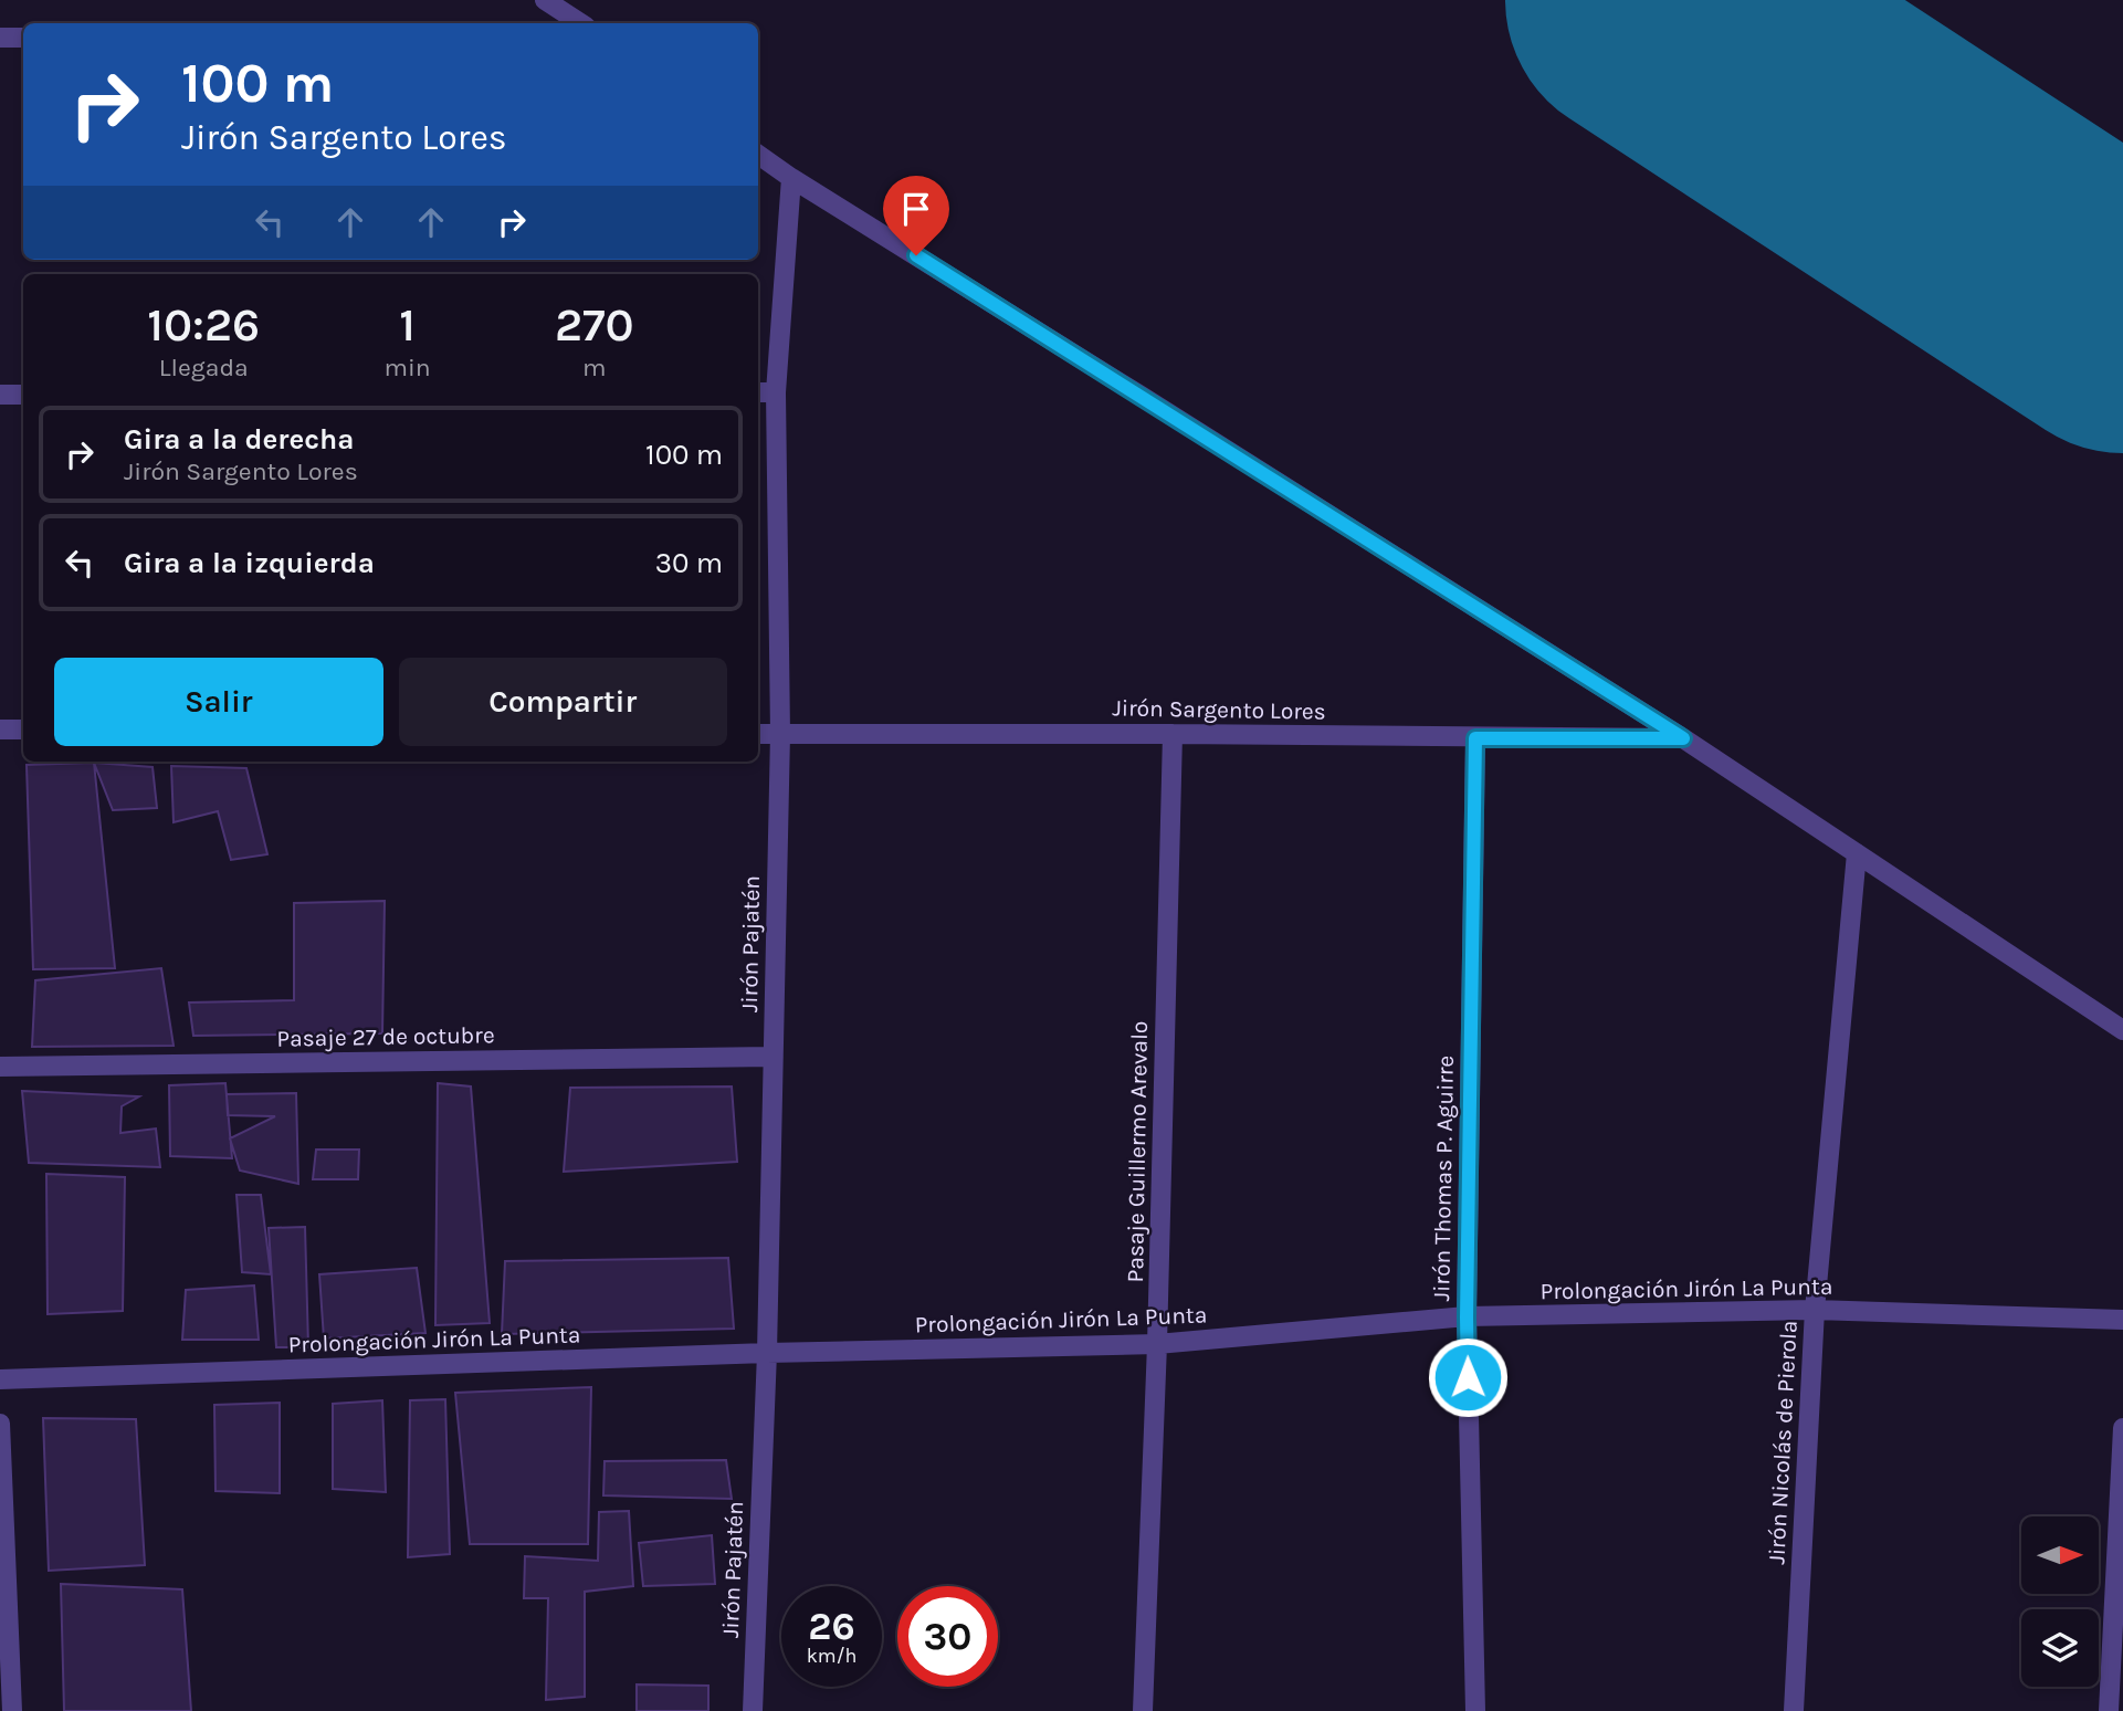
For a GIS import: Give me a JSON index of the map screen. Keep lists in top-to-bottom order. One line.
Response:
{"streets":{"street":["Jirón Sargento Lores","Jirón Pajatén","Pasaje 27 de octubre","Pasaje Guillermo Arevalo","Jirón Thomas P. Aguirre","Prolongación Jirón La Punta","Jirón Nicolás de Pierola"]},"crossings":[["Jirón Sargento Lores","Jirón Pajatén"],["Jirón Sargento Lores","Pasaje Guillermo Arevalo"],["Jirón Sargento Lores","Jirón Thomas P. Aguirre"],["Jirón Pajatén","Pasaje 27 de octubre"],["Jirón Pajatén","Prolongación Jirón La Punta"],["Pasaje Guillermo Arevalo","Prolongación Jirón La Punta"],["Jirón Thomas P. Aguirre","Prolongación Jirón La Punta"],["Prolongación Jirón La Punta","Jirón Nicolás de Pierola"]],"north":"right","page":{"turn":["100 m","Jirón Sargento Lores"],"eta":["10:26","Llegada","1","min","270","m"],"list":[{"name":"Gira a la derecha","note":"Jirón Sargento Lores","value":"100 m"},{"name":"Gira a la izquierda","value":"30 m"}],"buttons":["Salir","Compartir"],"speed":"26 km/h","limit":"30"}}
